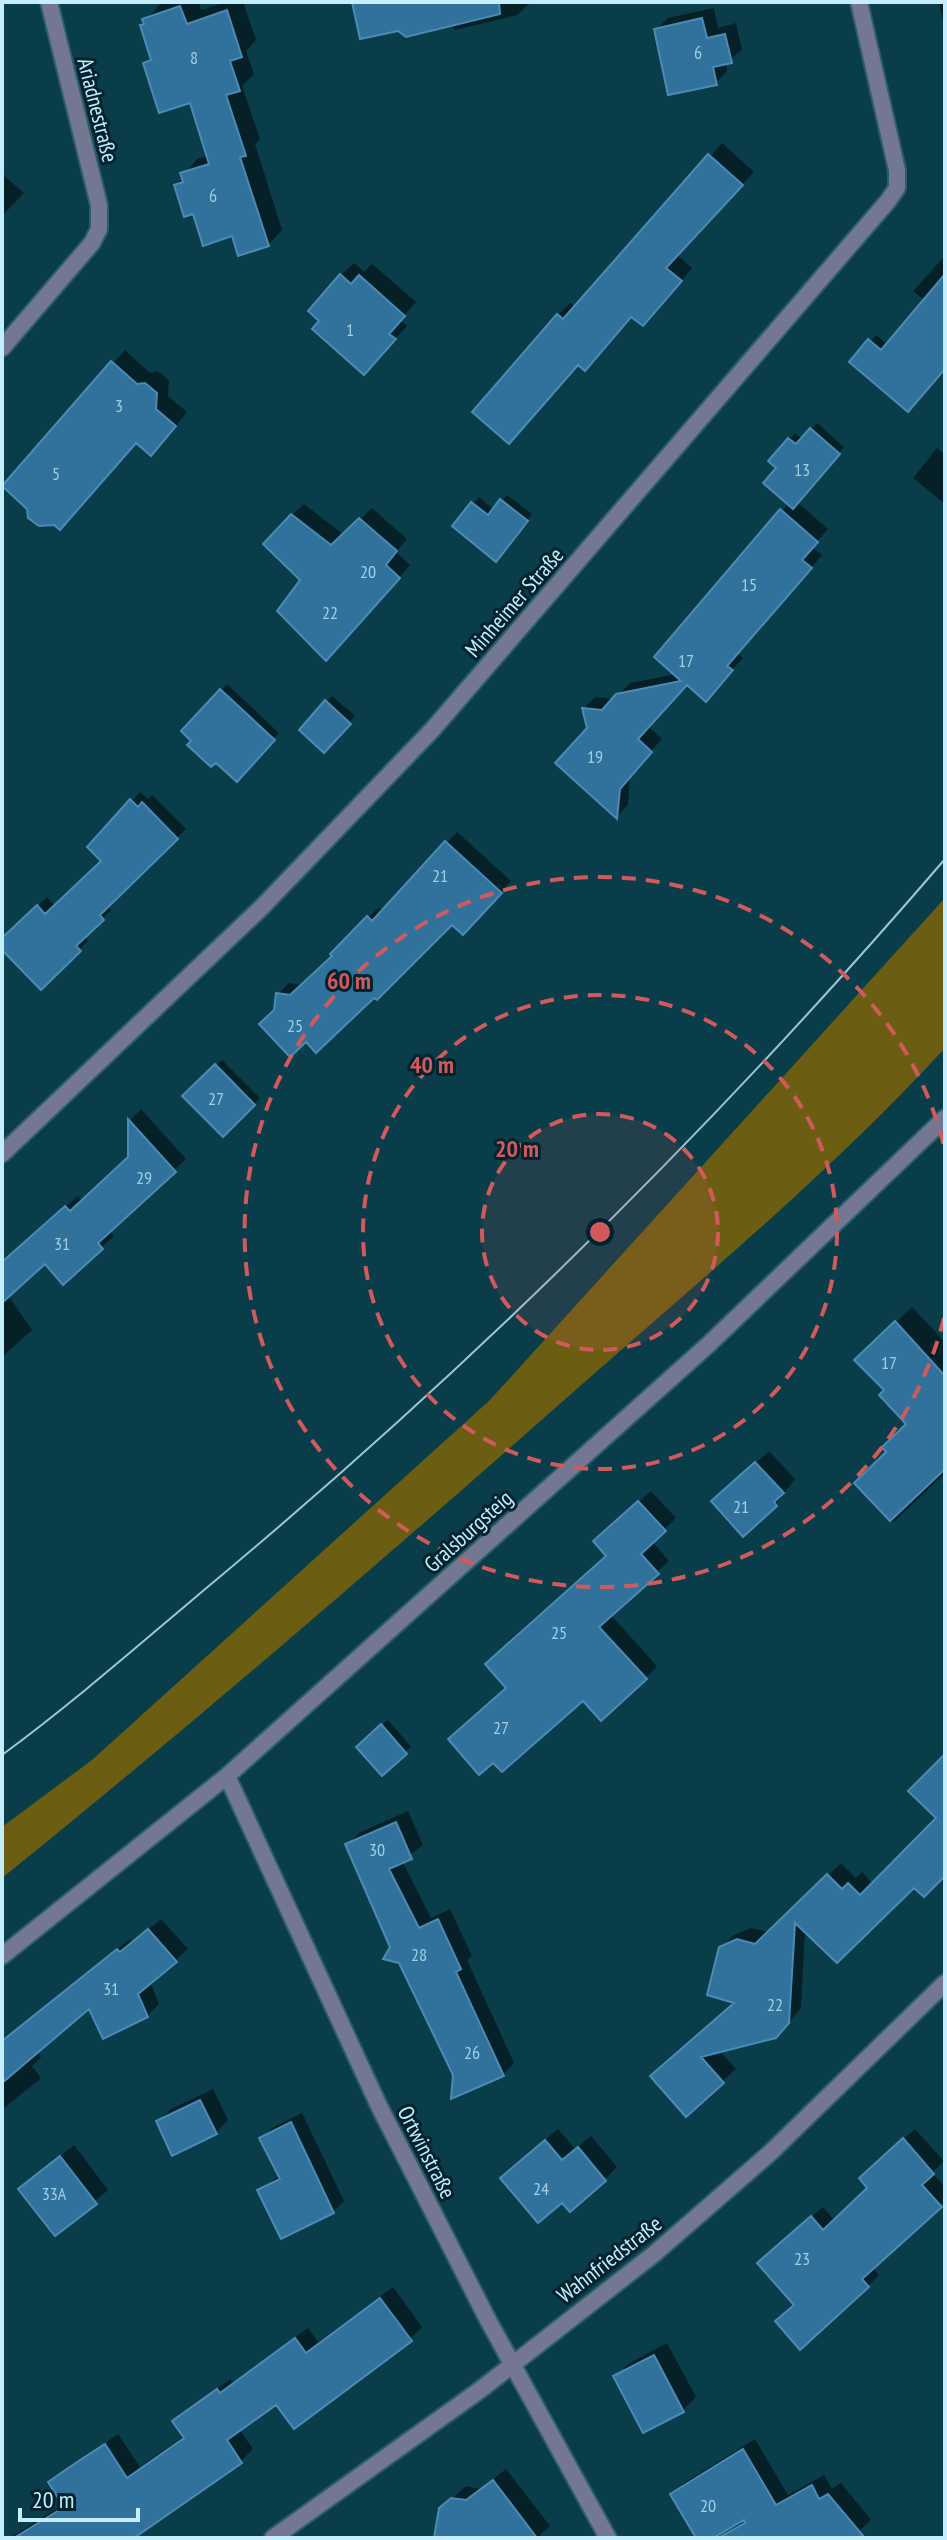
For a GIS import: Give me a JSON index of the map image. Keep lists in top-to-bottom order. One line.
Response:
{"streets":{"street":["Ariadnestraße","Minheimer Straße","Gralsburgsteig","Ortwinstraße","Wahnfriedstraße"]},"crossings":[["Gralsburgsteig","Ortwinstraße"],["Ortwinstraße","Wahnfriedstraße"]],"house_numbers":["6","8","6","1","3","13","5","20","15","22","17","19","21","25","27","29","31","17","21","25","27","30","28","31","22","26","24","33A","23","20"],"scale_bar":"20 m","rings":["60 m","40 m","20 m"]}
